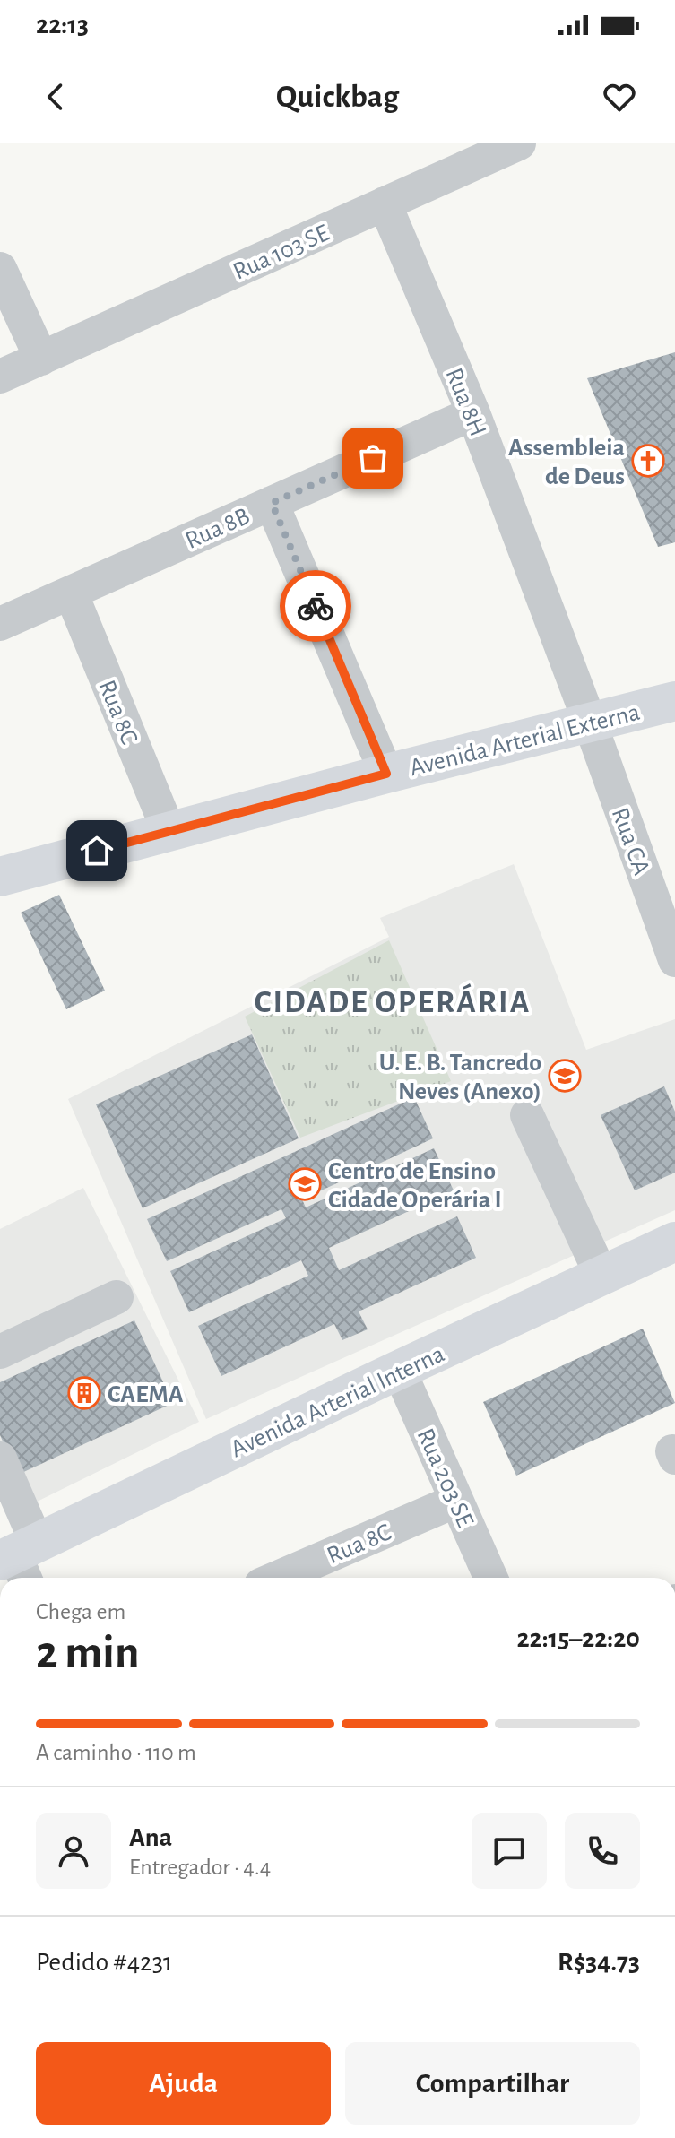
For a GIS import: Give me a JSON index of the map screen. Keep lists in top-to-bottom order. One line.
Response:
{"streets":{"main road":["Avenida Arterial Externa","Avenida Arterial Interna"],"street":["Rua 103 SE","Rua 8H","Rua 8B","Rua 8C","Rua CA","Rua 203 SE"]},"crossings":[["Rua 103 SE","Rua 8H"],["Rua 8H","Rua 8B"],["Rua 8H","Avenida Arterial Externa"],["Rua 8H","Rua CA"],["Rua 8B","Rua 8C"],["Rua 8C","Avenida Arterial Externa"],["Rua 8C","Rua 203 SE"],["Avenida Arterial Externa","Rua CA"],["Avenida Arterial Interna","Rua 203 SE"]],"districts":["CIDADE OPERÁRIA"],"places":{"church":["Assembleia de Deus"],"school or university":["U. E. B. Tancredo Neves (Anexo)","Centro de Ensino Cidade Operária I"],"building":["CAEMA"]},"page":{"status":"22:13","header":"Quickbag","heading":["2 min","Chega em","22:15–22:20"],"panel":["Ana","Entregador · 4.4","Pedido #4231","R$34.73"],"bar":"A caminho · 110 m","buttons":["Ajuda","Compartilhar"]}}
